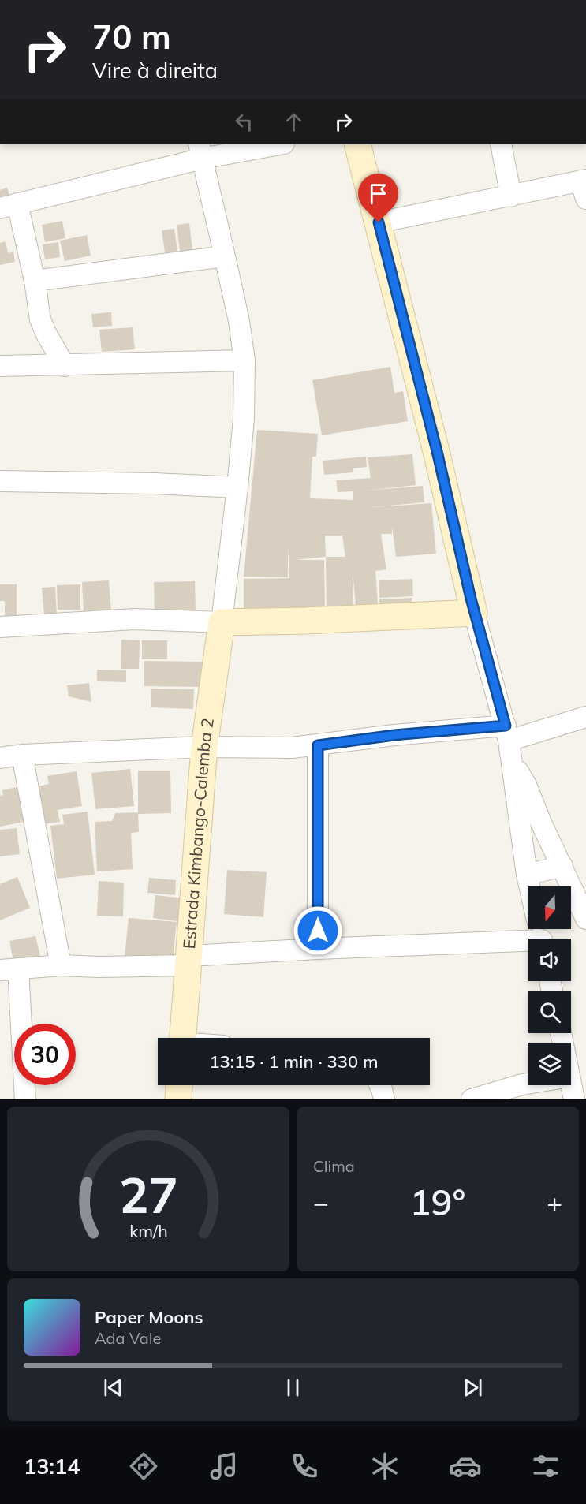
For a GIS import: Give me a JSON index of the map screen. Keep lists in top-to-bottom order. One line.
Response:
{"streets":{"main road":["Estrada Kimbango-Calemba 2"]},"north":"bottom","page":{"turn":["70 m","Vire à direita"],"limit":"30","trip":"13:15 · 1 min · 330 m","tile":"Clima","heat":["−","19°","+"],"song":["Paper Moons","Ada Vale"],"tabs":"13:14","gauge":["27","km/h"]}}
